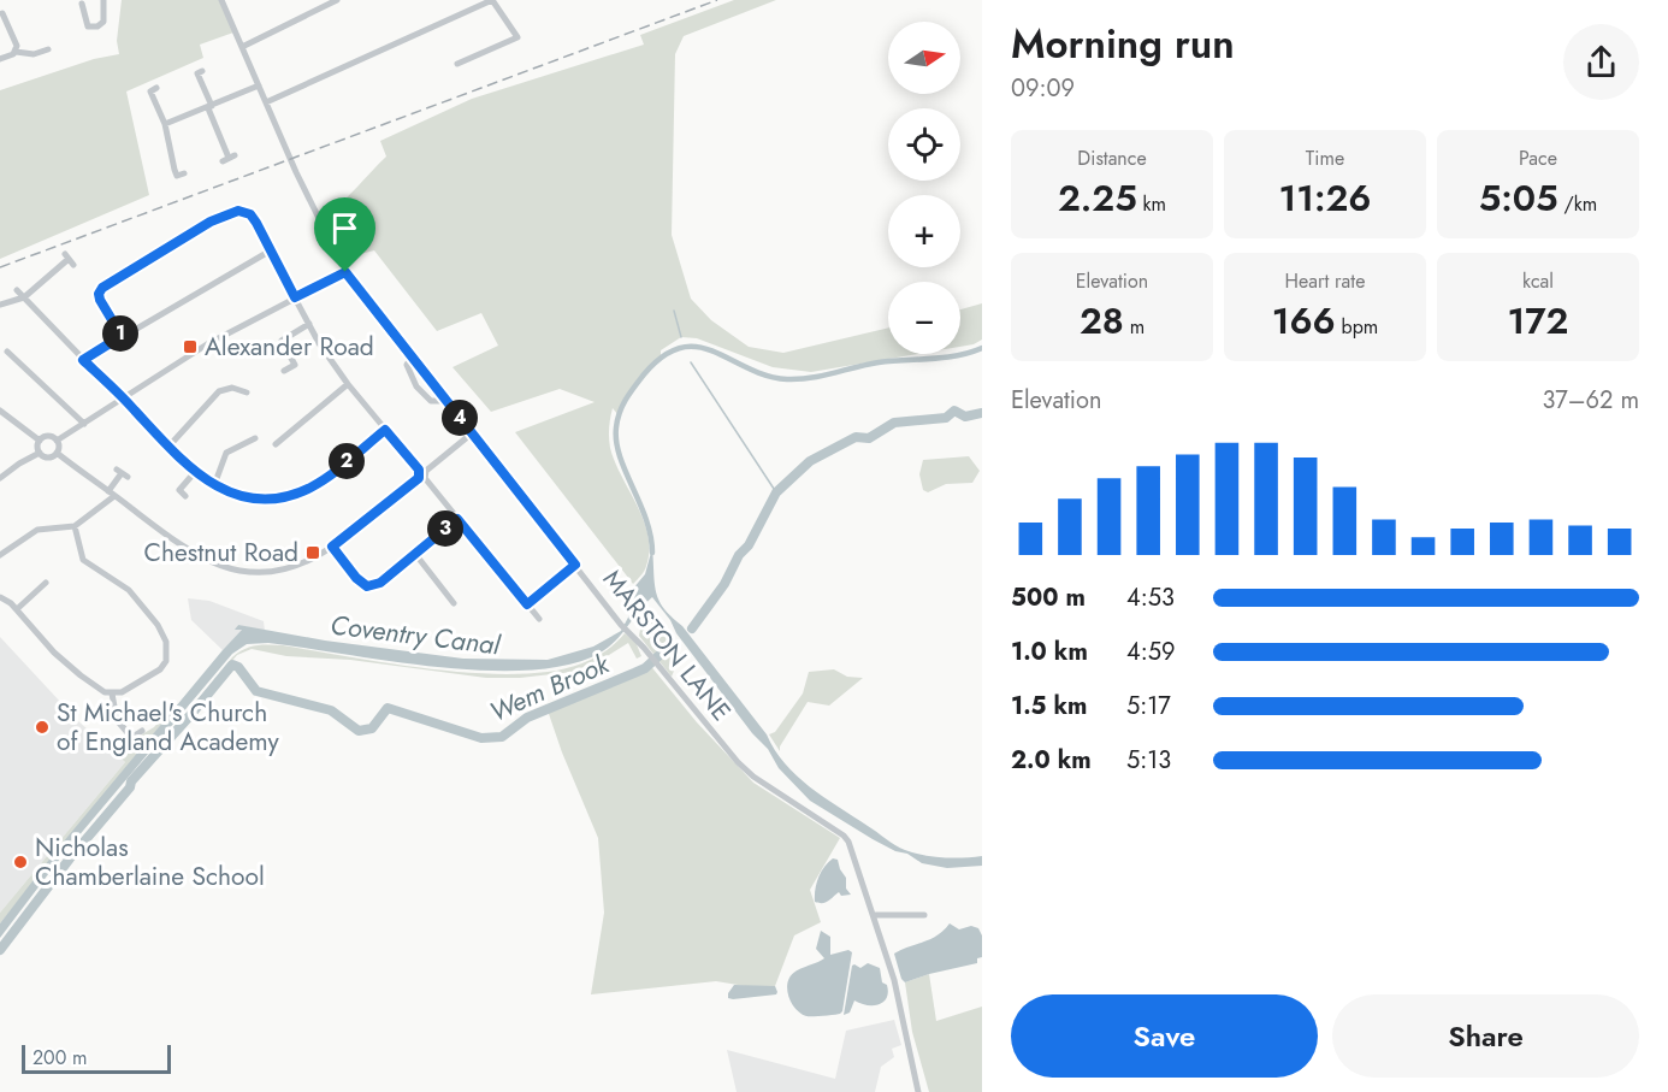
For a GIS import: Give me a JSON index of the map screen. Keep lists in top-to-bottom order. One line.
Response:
{"streets":{"street":["MARSTON LANE"]},"water":["Coventry Canal","Wem Brook"],"places":{"transit":["Alexander Road","Chestnut Road"],"other":["St Michael's Church of England Academy","Nicholas Chamberlaine School"]},"scale_bar":"200 m","north":"right","page":{"heading":["Morning run","09:09"],"map_buttons":["+","−"],"stats":[["Distance","2.25 km"],["Time","11:26"],["Pace","5:05 /km"],["Elevation","28 m"],["Heart rate","166 bpm"],["kcal","172"]],"pins":["1","4","2","3"],"chart":["Elevation","37–62 m"],"list":[{"name":"500 m","note":"4:53"},{"name":"1.0 km","note":"4:59"},{"name":"1.5 km","note":"5:17"},{"name":"2.0 km","note":"5:13"}],"buttons":["Save","Share"],"scale":"200 m"}}
